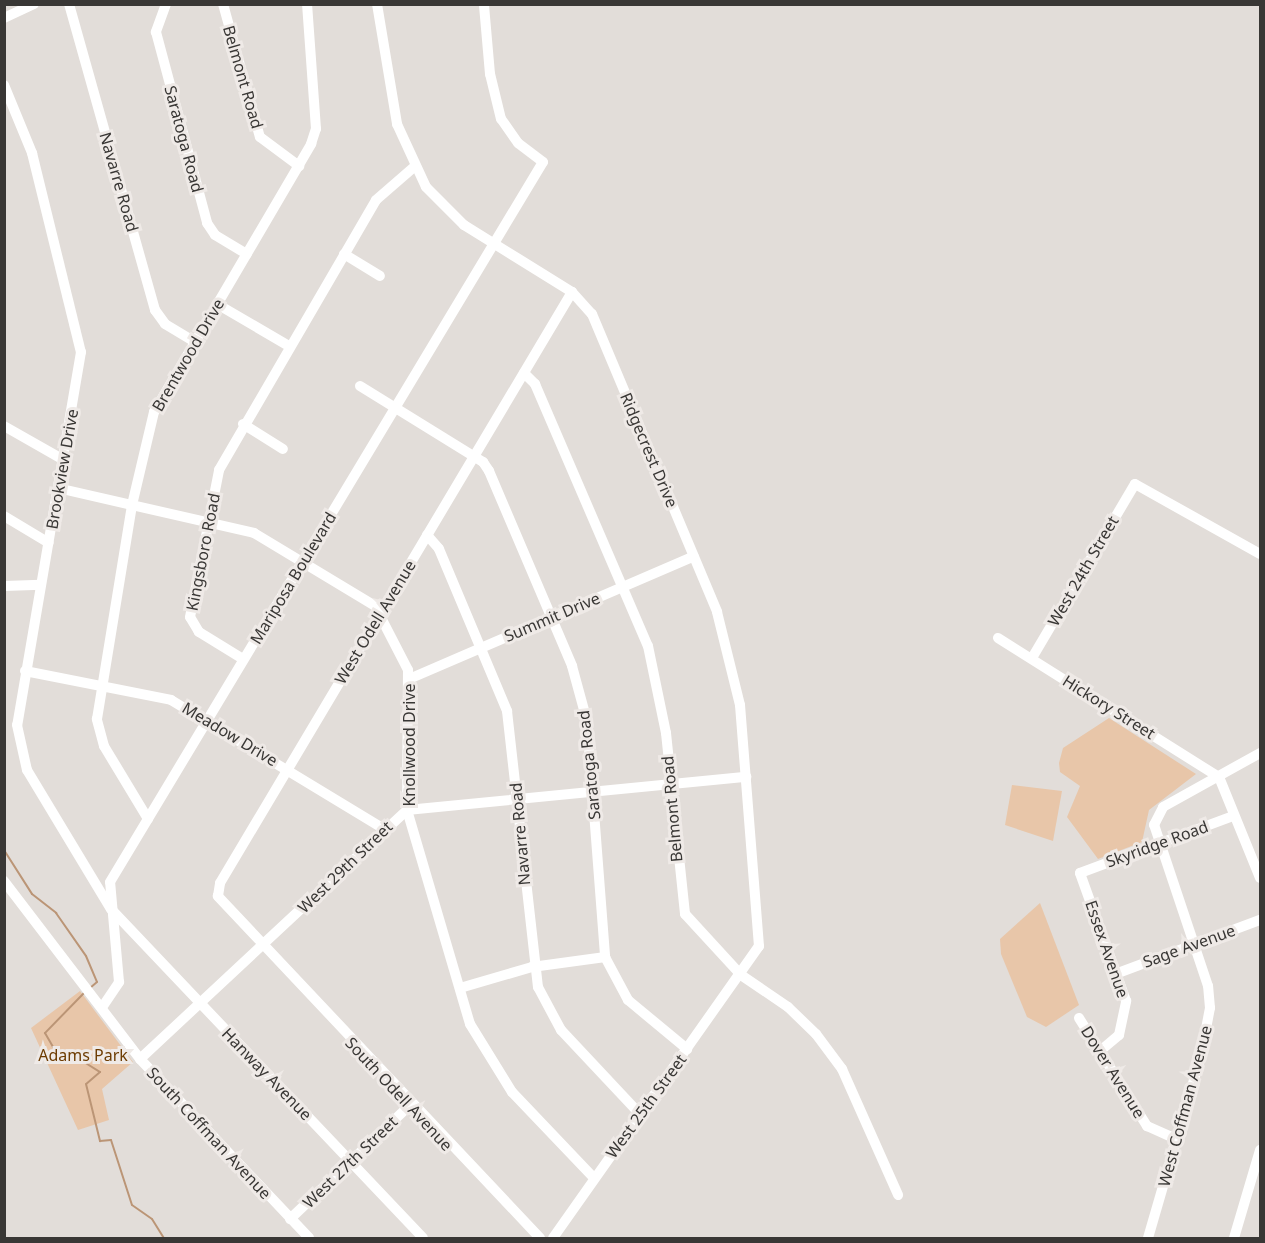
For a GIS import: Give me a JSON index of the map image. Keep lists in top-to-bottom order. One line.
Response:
{"streets":{"street":["Belmont Road","Saratoga Road","Navarre Road","Brentwood Drive","Ridgecrest Drive","Brookview Drive","Kingsboro Road","West 24th Street","Mariposa Boulevard","Summit Drive","West Odell Avenue","Hickory Street","Meadow Drive","Knollwood Drive","Skyridge Road","West 29th Street","Sage Avenue","Essex Avenue","Dover Avenue","Hanway Avenue","South Odell Avenue","West 25th Street","West Coffman Avenue","South Coffman Avenue","West 27th Street"]},"crossings":[["Belmont Road","Brentwood Drive"],["Belmont Road","Ridgecrest Drive"],["Belmont Road","Summit Drive"],["Belmont Road","West Odell Avenue"],["Belmont Road","West 29th Street"],["Belmont Road","West 25th Street"],["Saratoga Road","Brentwood Drive"],["Saratoga Road","Mariposa Boulevard"],["Saratoga Road","Summit Drive"],["Saratoga Road","West Odell Avenue"],["Saratoga Road","West 29th Street"],["Saratoga Road","West 25th Street"],["Navarre Road","Brentwood Drive"],["Navarre Road","Summit Drive"],["Navarre Road","West Odell Avenue"],["Navarre Road","West 29th Street"],["Navarre Road","West 25th Street"],["Brentwood Drive","Mariposa Boulevard"],["Brentwood Drive","Meadow Drive"],["Ridgecrest Drive","Kingsboro Road"],["Ridgecrest Drive","Mariposa Boulevard"],["Ridgecrest Drive","Summit Drive"],["Ridgecrest Drive","West Odell Avenue"],["Ridgecrest Drive","West 29th Street"],["Ridgecrest Drive","West 25th Street"],["Brookview Drive","Mariposa Boulevard"],["Brookview Drive","Meadow Drive"],["Brookview Drive","Hanway Avenue"],["Kingsboro Road","Mariposa Boulevard"],["West 24th Street","Hickory Street"],["Mariposa Boulevard","Meadow Drive"],["Mariposa Boulevard","Hanway Avenue"],["Mariposa Boulevard","South Coffman Avenue"],["Summit Drive","Knollwood Drive"],["West Odell Avenue","Meadow Drive"],["West Odell Avenue","Knollwood Drive"],["West Odell Avenue","West 29th Street"],["West Odell Avenue","South Odell Avenue"],["Hickory Street","West Coffman Avenue"],["Meadow Drive","West 29th Street"],["Knollwood Drive","West 29th Street"],["Knollwood Drive","West 25th Street"],["Skyridge Road","Essex Avenue"],["Skyridge Road","West Coffman Avenue"],["West 29th Street","Hanway Avenue"],["West 29th Street","South Odell Avenue"],["West 29th Street","South Coffman Avenue"],["Sage Avenue","Essex Avenue"],["Sage Avenue","West Coffman Avenue"],["Essex Avenue","Dover Avenue"],["Dover Avenue","West Coffman Avenue"],["Hanway Avenue","West 27th Street"],["South Odell Avenue","West 27th Street"],["South Coffman Avenue","West 27th Street"]],"parks":["Adams Park"]}
